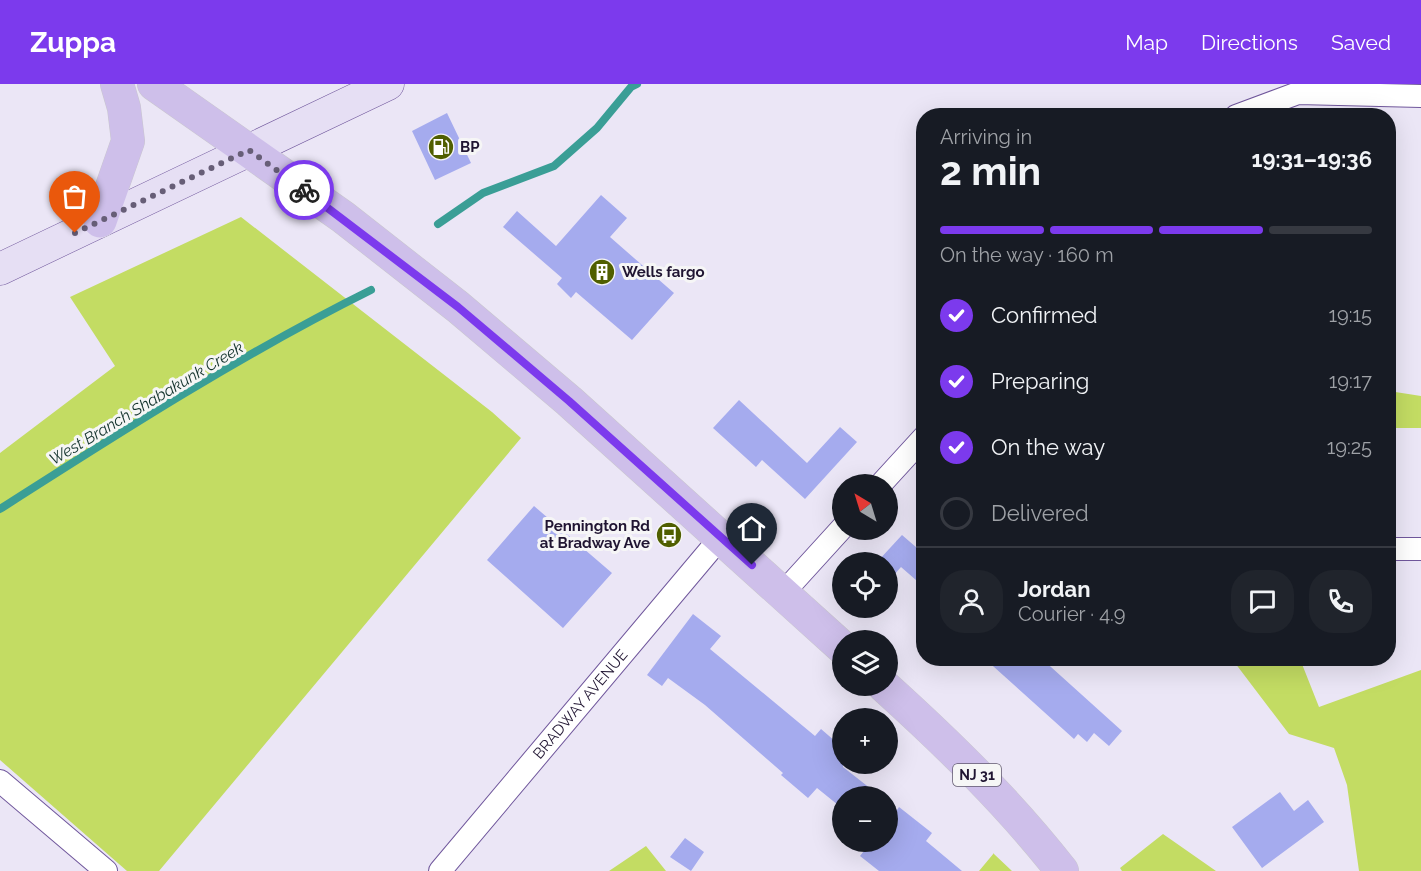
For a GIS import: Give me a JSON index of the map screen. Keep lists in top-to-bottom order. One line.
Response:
{"streets":{"main road":["NJ 31"],"street":["BRADWAY AVENUE"]},"water":["West Branch Shabakunk Creek"],"places":{"fuel station":["BP"],"building":["Wells fargo"],"bus stop":["Pennington Rd at Bradway Ave"]},"north":"top left","page":{"header":"Zuppa","nav":["Map","Directions","Saved"],"heading":["2 min","Arriving in","19:31–19:36"],"panel":["Jordan","Courier · 4.9"],"bar":"On the way · 160 m","list":[["Confirmed","19:15"],["Preparing","19:17"],["On the way","19:25"],"Delivered"],"map_buttons":["+","−"]}}
